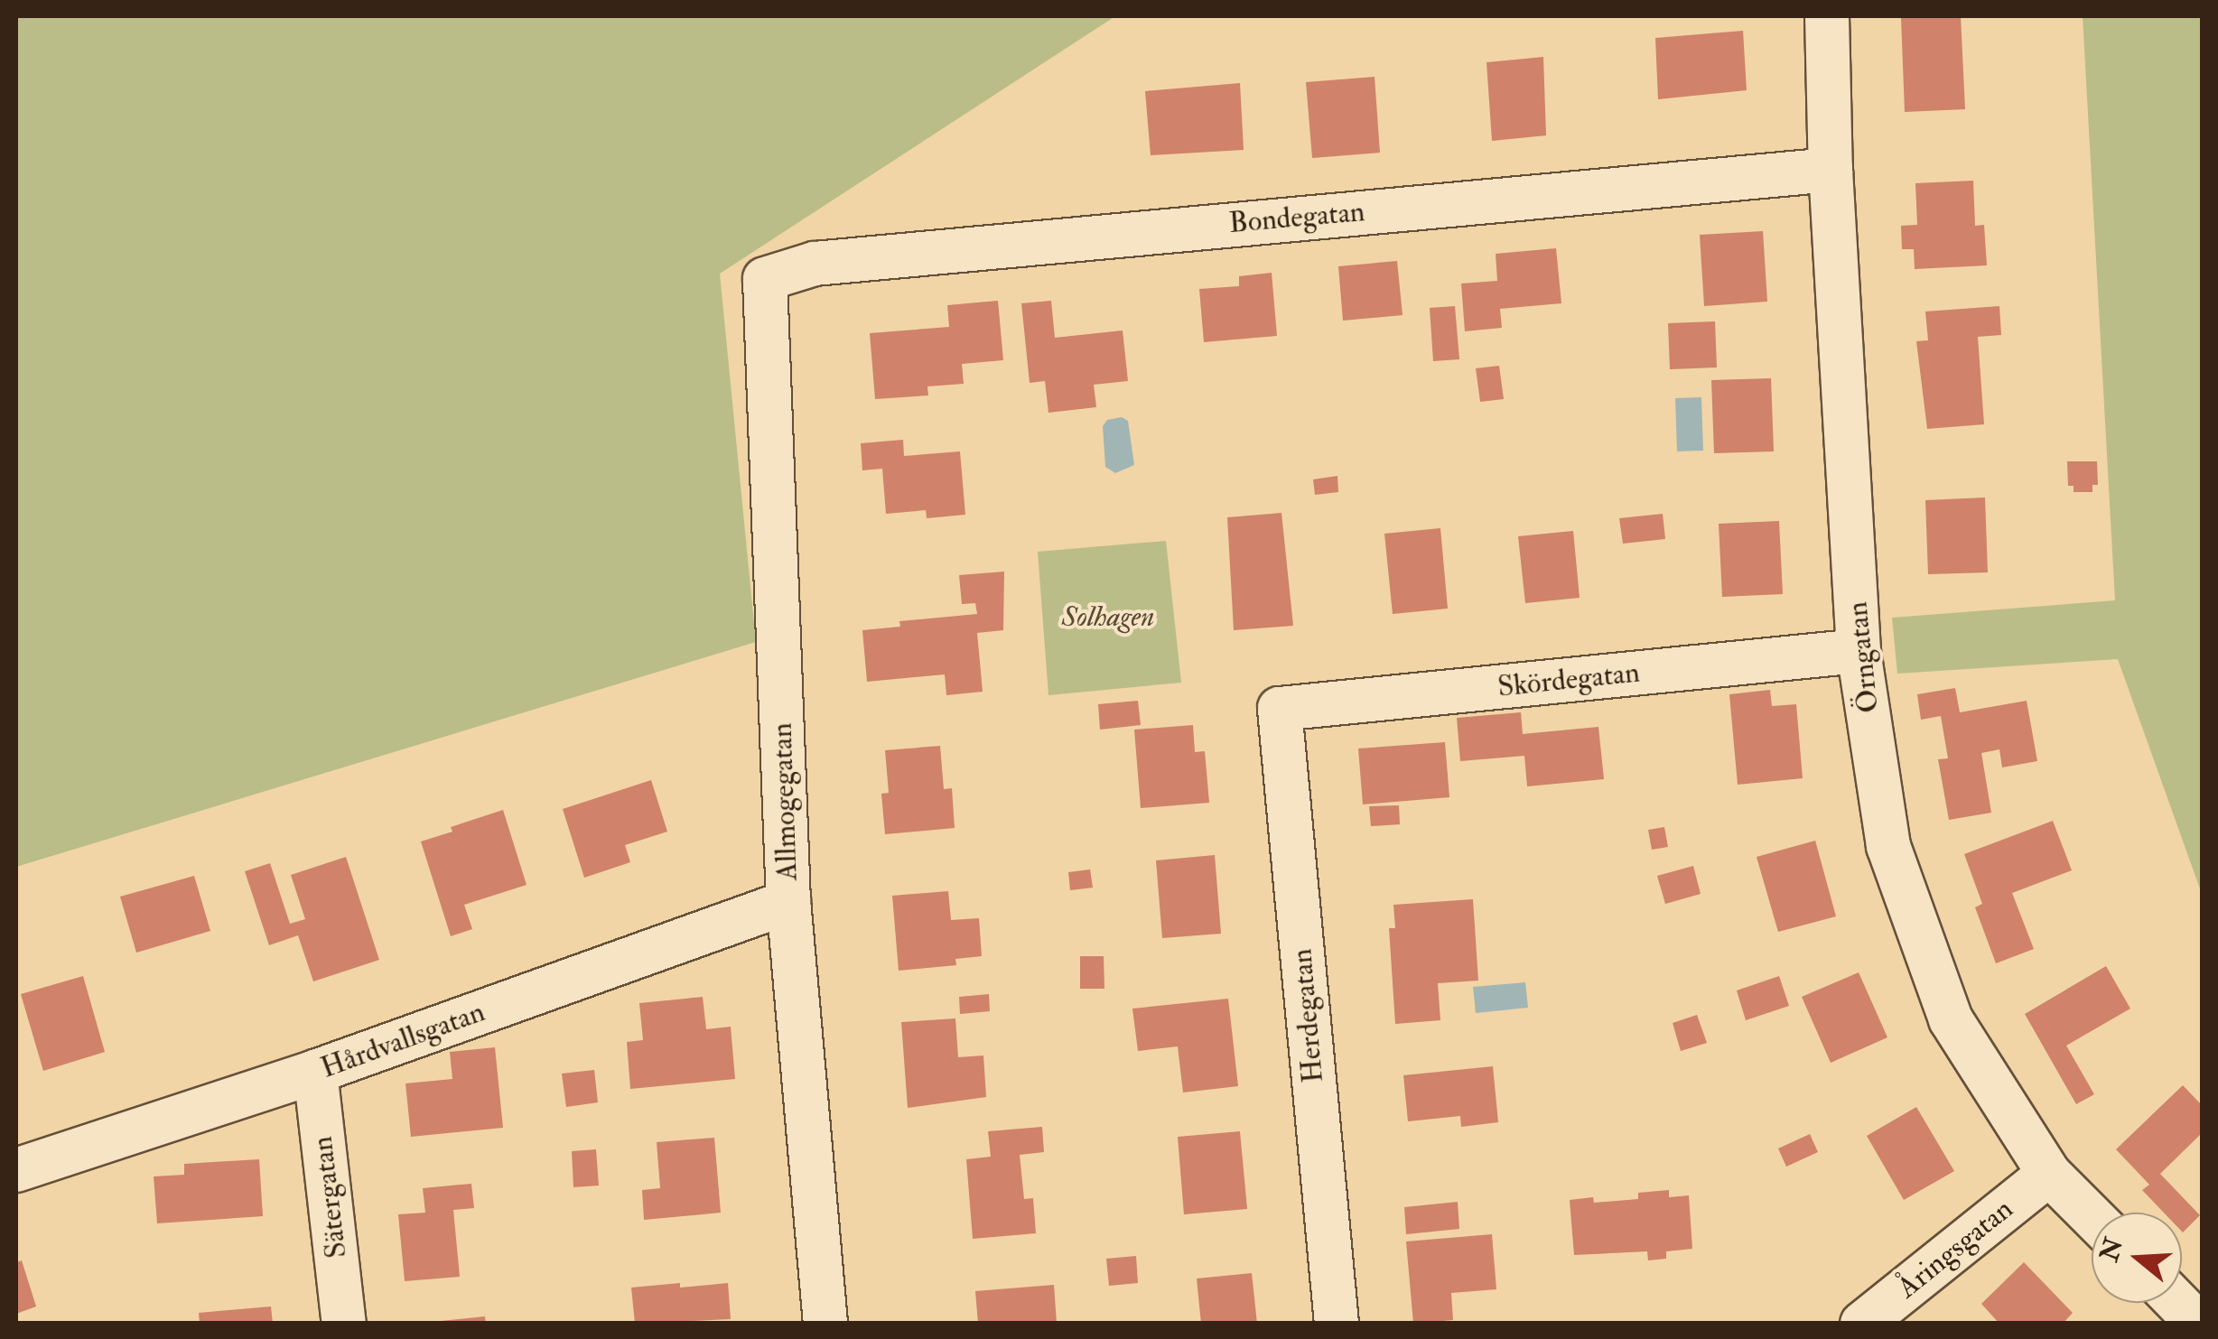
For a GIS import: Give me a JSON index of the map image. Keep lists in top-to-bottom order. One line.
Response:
{"streets":{"street":["Bondegatan","Örngatan","Skördegatan","Allmogegatan","Herdegatan","Hårdvallsgatan","Sätergatan","Åringsgatan"]},"crossings":[["Bondegatan","Örngatan"],["Bondegatan","Allmogegatan"],["Örngatan","Skördegatan"],["Örngatan","Åringsgatan"],["Skördegatan","Herdegatan"],["Allmogegatan","Hårdvallsgatan"],["Hårdvallsgatan","Sätergatan"]],"parks":["Solhagen"],"north":"left"}
